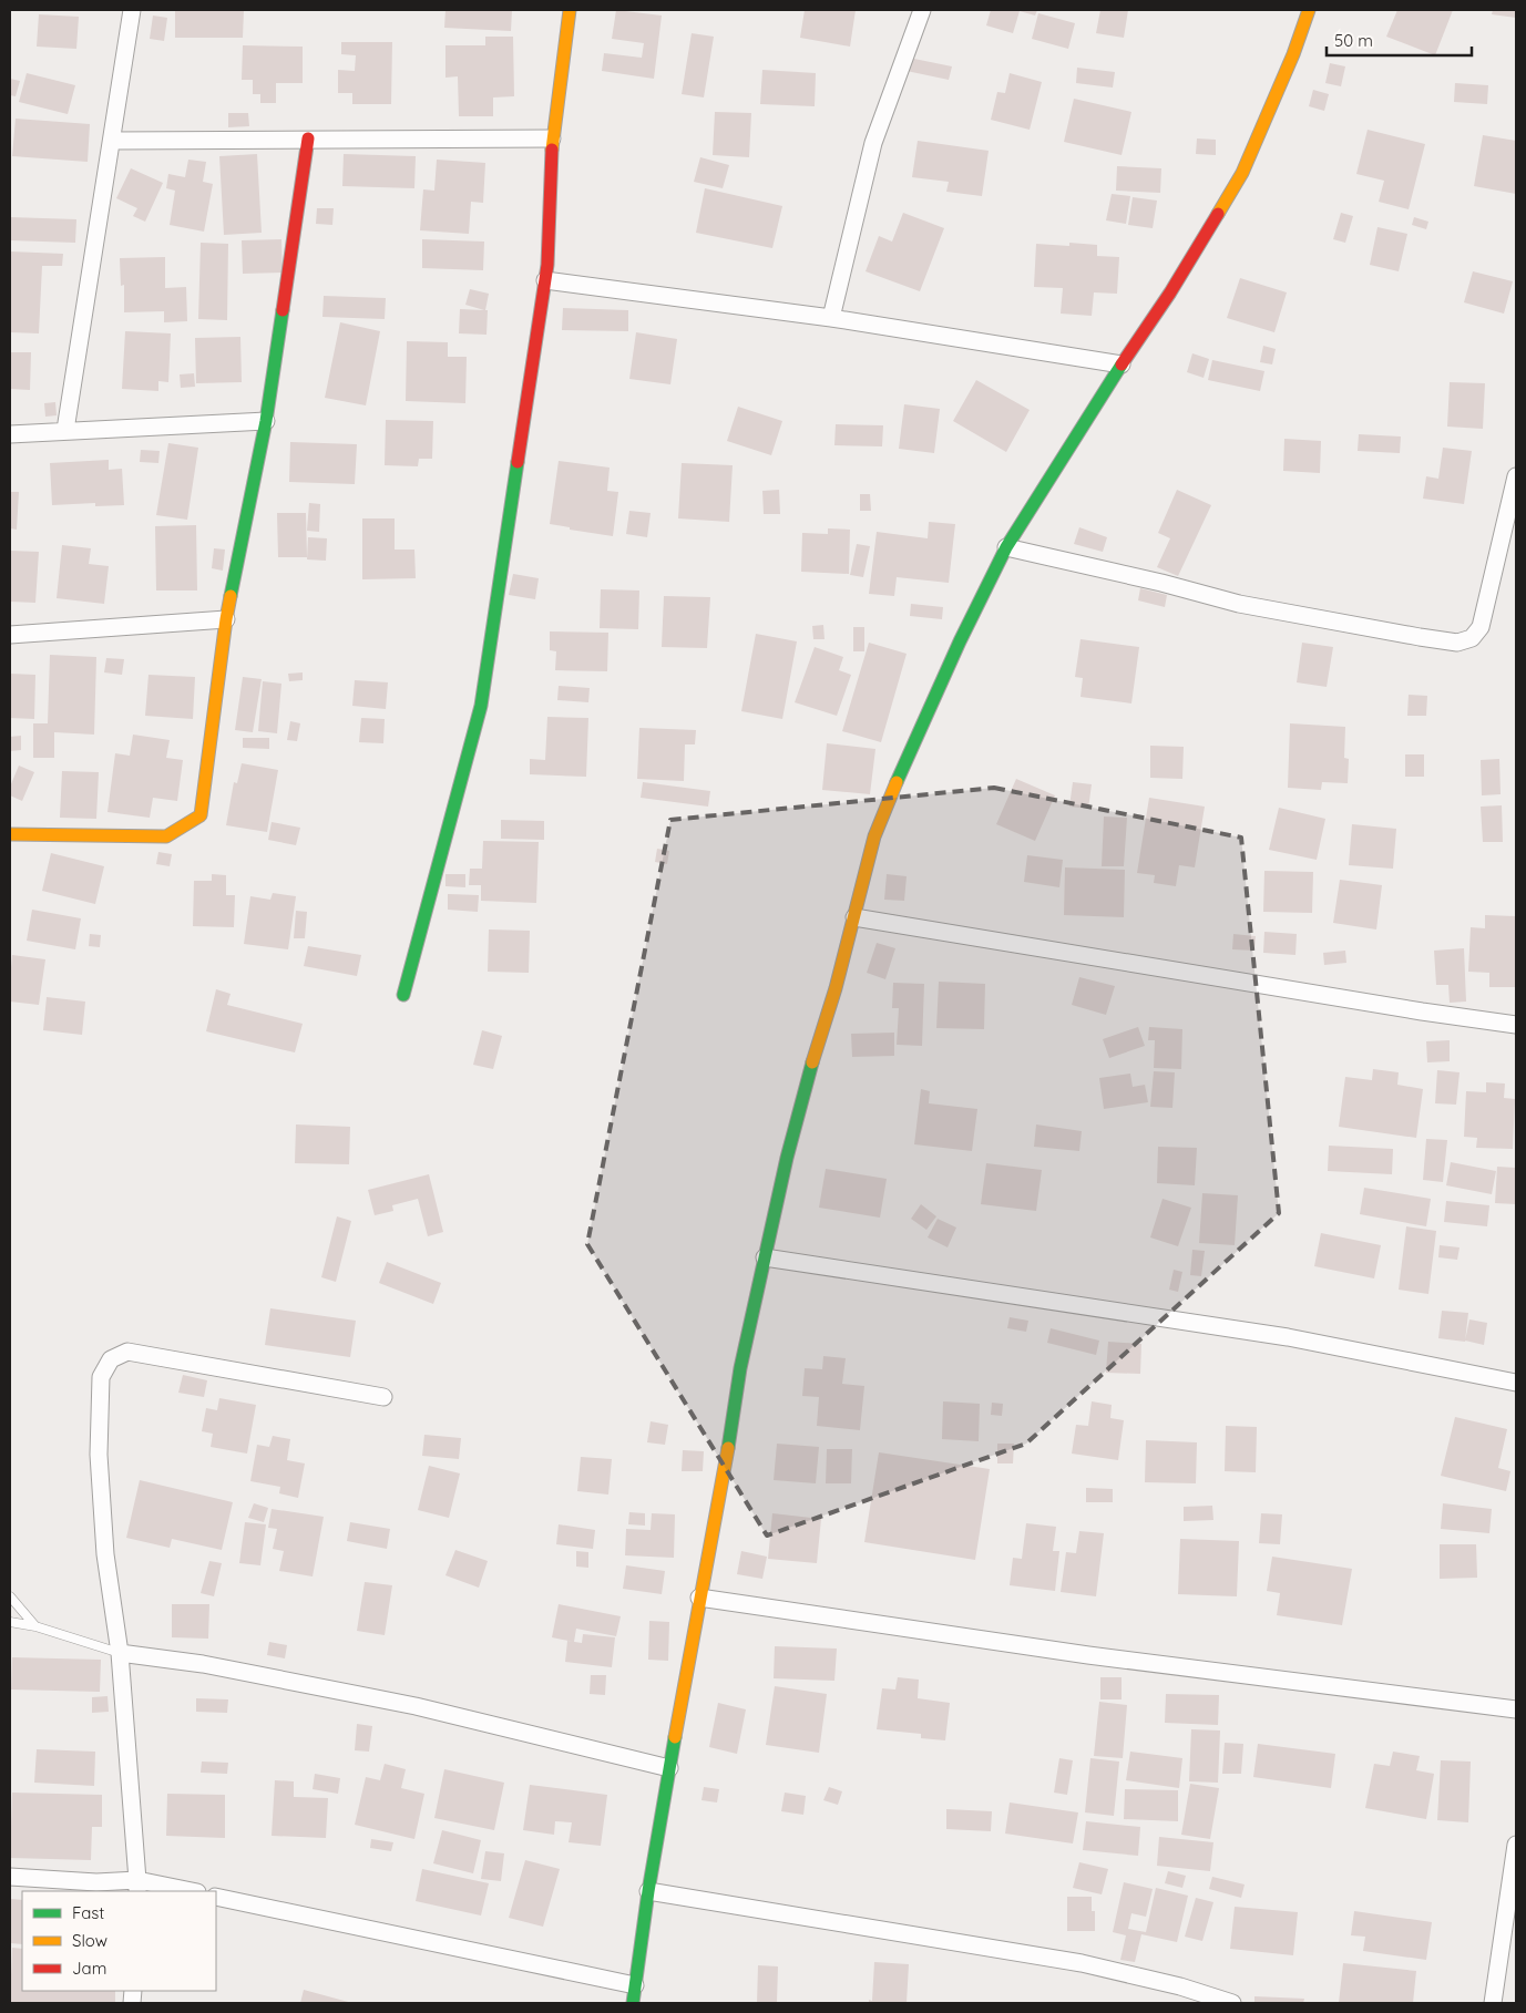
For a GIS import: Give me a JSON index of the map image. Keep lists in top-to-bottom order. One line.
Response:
{"legend":["Fast","Slow","Jam"],"scale_bar":"50 m"}
